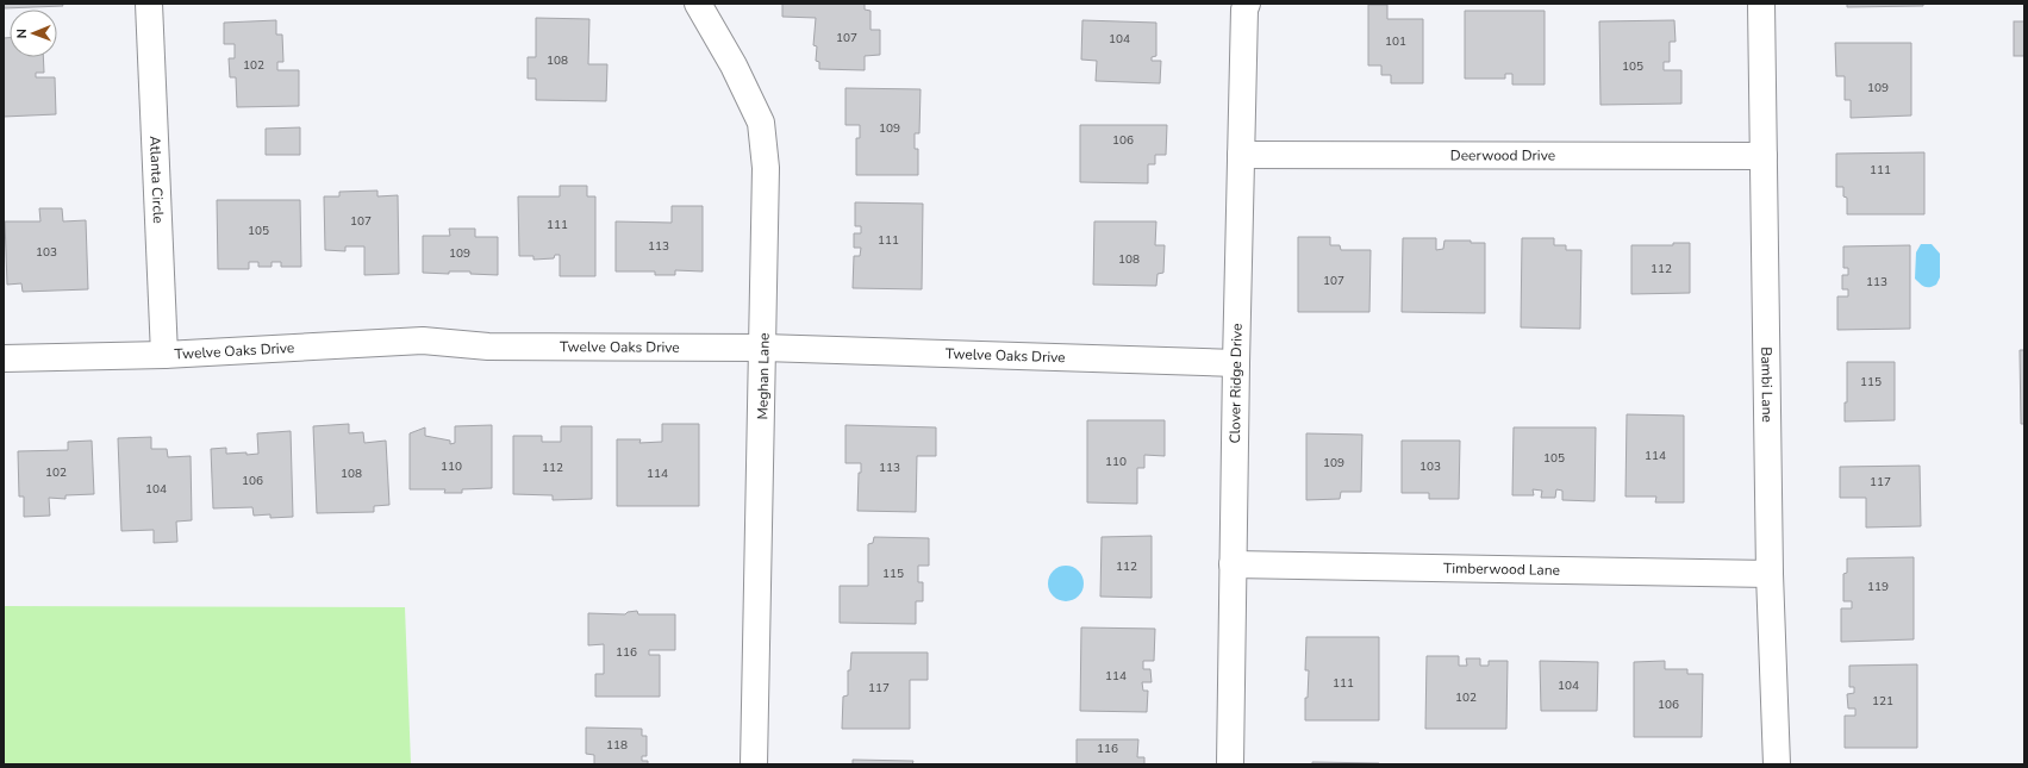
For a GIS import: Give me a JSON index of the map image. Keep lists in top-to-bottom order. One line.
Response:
{"streets":{"street":["Deerwood Drive","Atlanta Circle","Twelve Oaks Drive","Meghan Lane","Clover Ridge Drive","Bambi Lane","Timberwood Lane"]},"crossings":[["Deerwood Drive","Clover Ridge Drive"],["Deerwood Drive","Bambi Lane"],["Atlanta Circle","Twelve Oaks Drive"],["Twelve Oaks Drive","Meghan Lane"],["Twelve Oaks Drive","Clover Ridge Drive"],["Clover Ridge Drive","Timberwood Lane"],["Bambi Lane","Timberwood Lane"]],"house_numbers":["107","104","101","108","102","105","109","109","106","111","107","111","105","111","113","103","109","108","112","107","113","115","114","105","110","109","110","103","112","113","102","108","114","106","117","104","112","115","119","116","114","111","104","117","102","121","106","118","116"],"north":"left"}
